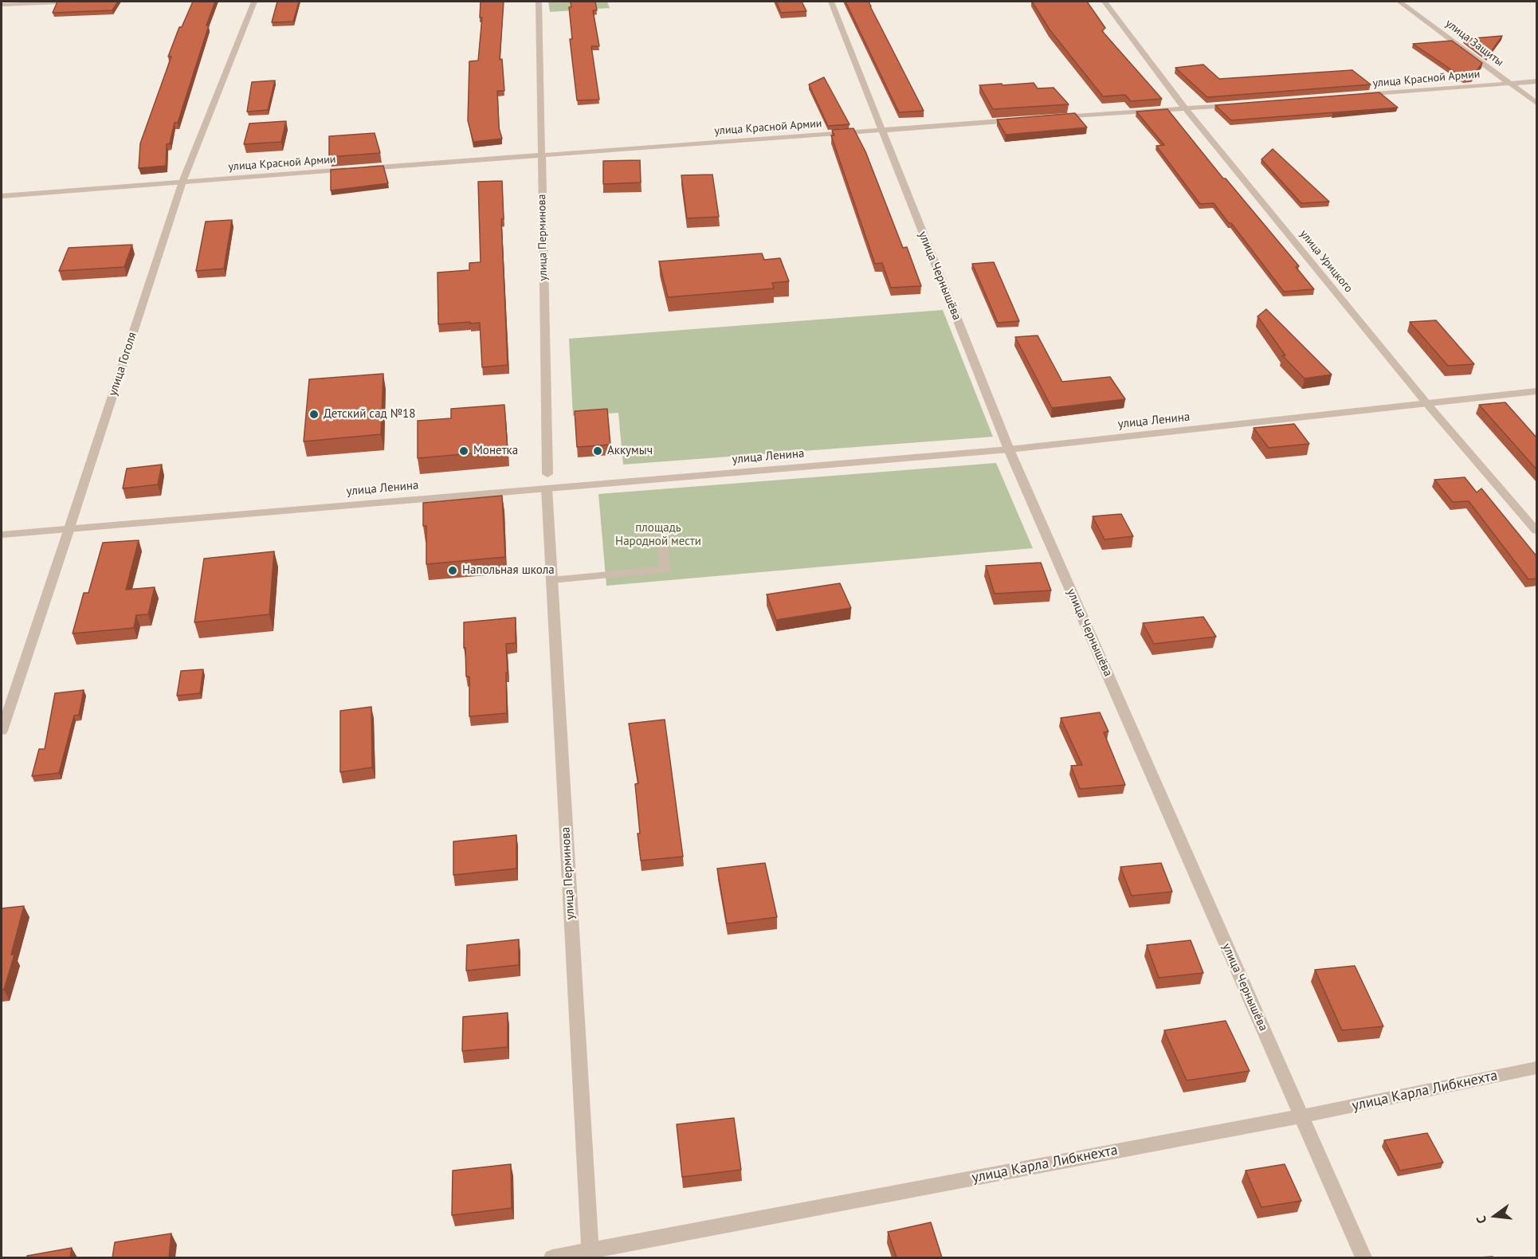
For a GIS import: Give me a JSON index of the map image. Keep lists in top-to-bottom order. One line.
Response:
{"streets":{"street":["улица Защиты","улица Красной Армии","улица Перминова","улица Урицкого","улица Чернышёва","улица Гоголя","улица Ленина","улица Карла Либкнехта"]},"crossings":[["улица Защиты","улица Красной Армии"],["улица Красной Армии","улица Перминова"],["улица Красной Армии","улица Чернышёва"],["улица Красной Армии","улица Гоголя"],["улица Перминова","улица Ленина"],["улица Перминова","улица Карла Либкнехта"],["улица Урицкого","улица Ленина"],["улица Чернышёва","улица Ленина"],["улица Чернышёва","улица Карла Либкнехта"],["улица Гоголя","улица Ленина"]],"parks":["площадь Народной мести"],"places":["Детский сад №18","Монетка","Аккумыч","Напольная школа"],"north":"left"}
